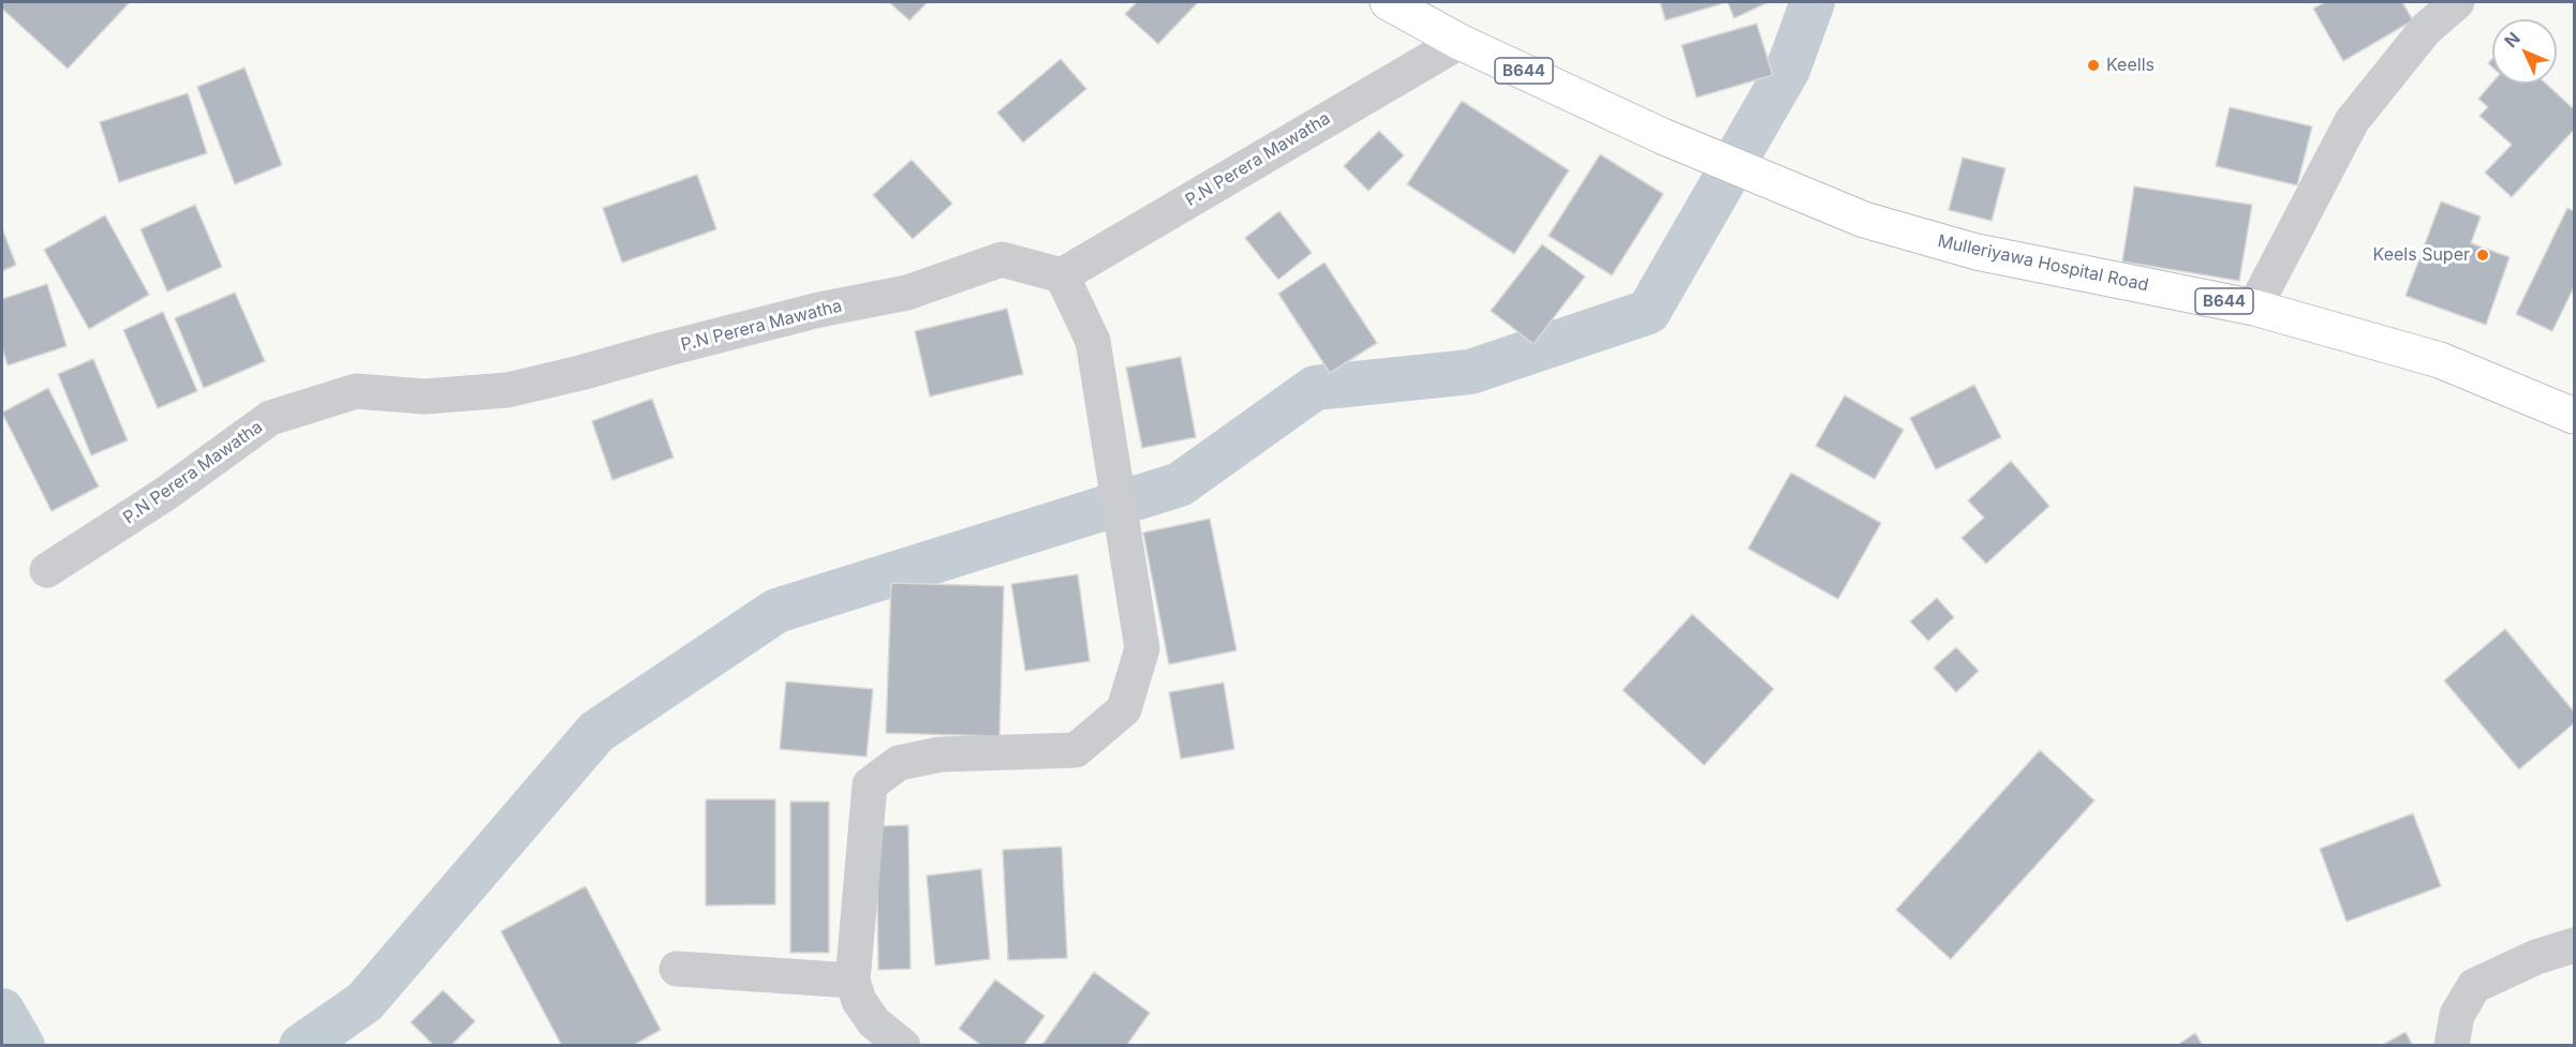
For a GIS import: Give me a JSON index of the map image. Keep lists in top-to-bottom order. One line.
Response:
{"streets":{"main road":["B644","Mulleriyawa Hospital Road"],"street":["P.N Perera Mawatha"]},"crossings":[["P.N Perera Mawatha","Mulleriyawa Hospital Road"]],"places":["Keells","Keels Super"],"north":"top left"}
